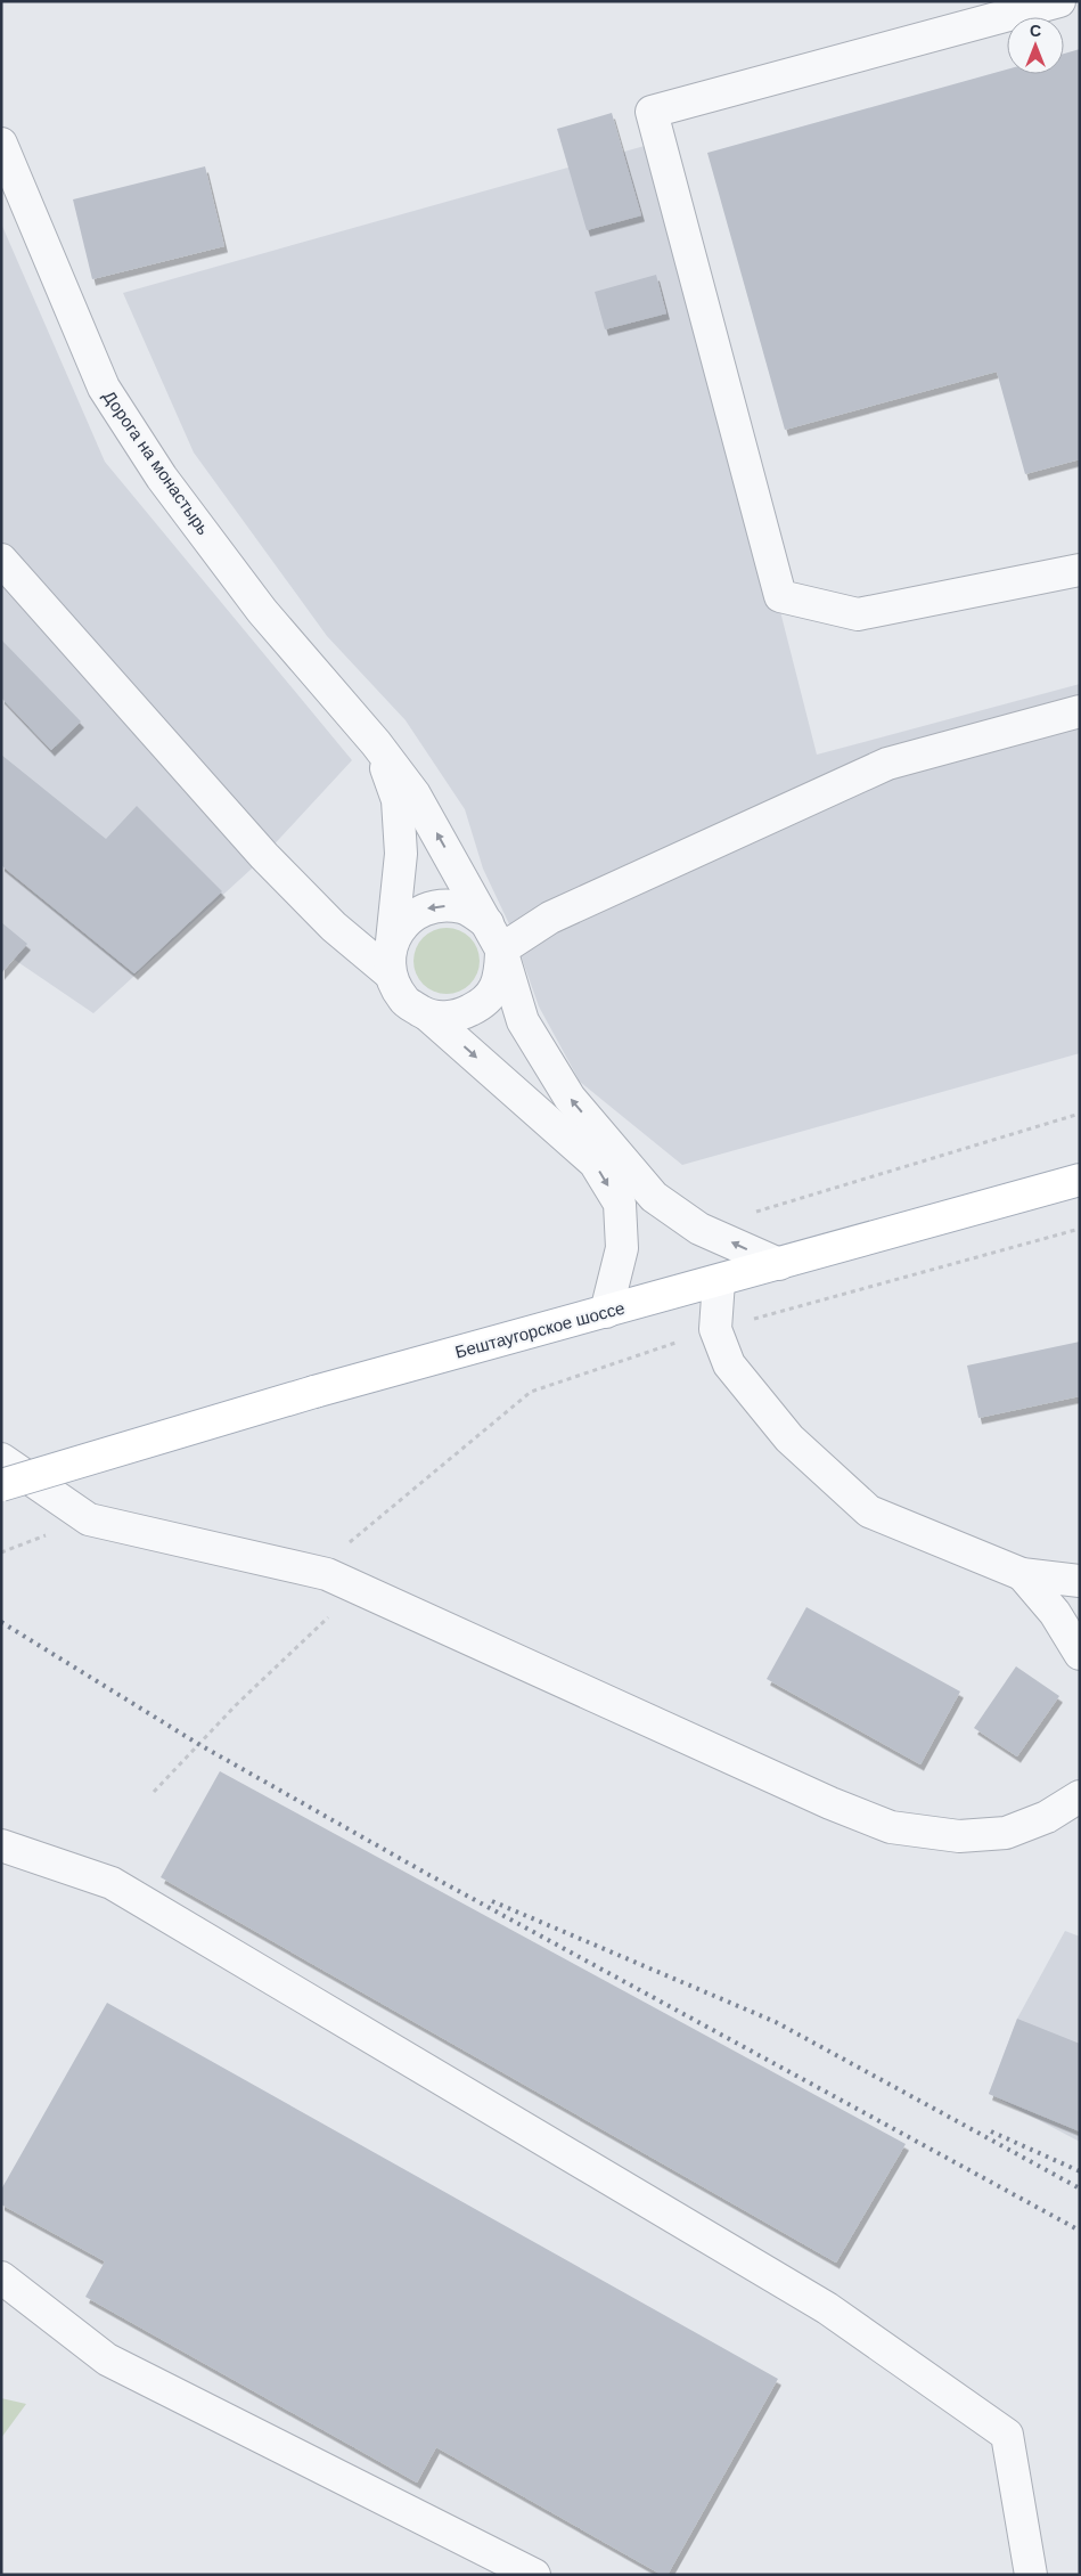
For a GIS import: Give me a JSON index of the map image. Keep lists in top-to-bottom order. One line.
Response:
{"streets":{"main road":["Бештаугорское шоссе"],"street":["Дорога на монастырь"]},"crossings":[["Дорога на монастырь","Бештаугорское шоссе"]],"north":"top"}
